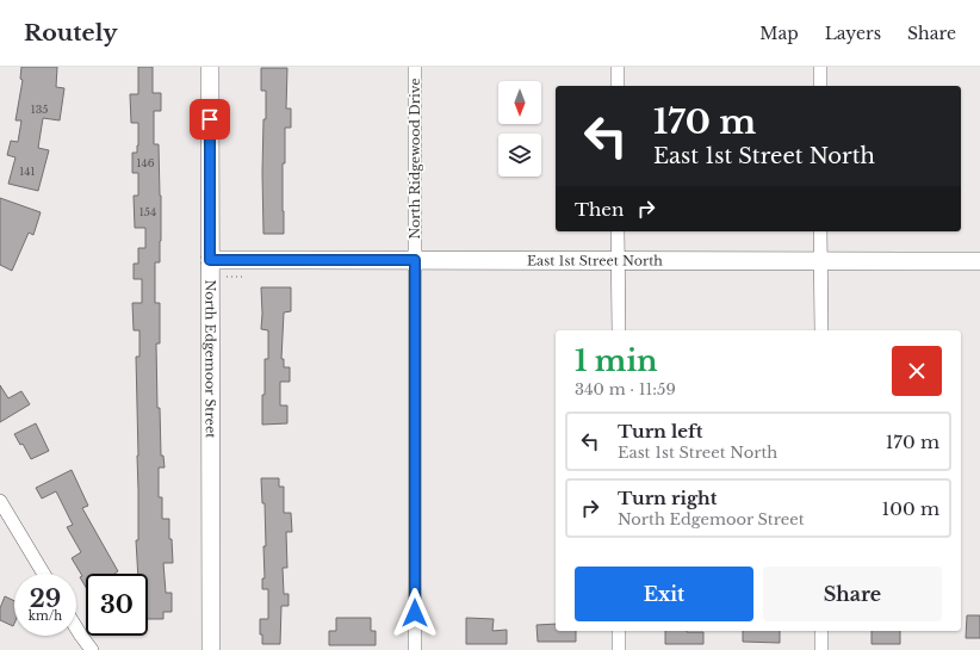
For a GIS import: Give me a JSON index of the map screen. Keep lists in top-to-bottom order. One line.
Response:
{"streets":{"street":["North Ridgewood Drive","East 1st Street North","North Edgemoor Street"]},"crossings":[["North Ridgewood Drive","East 1st Street North"],["East 1st Street North","North Edgemoor Street"]],"house_numbers":["135","146","141","154"],"north":"bottom","page":{"header":"Routely","nav":["Map","Layers","Share"],"turn":["170 m","East 1st Street North"],"then":"Then","heading":["1 min","340 m · 11:59"],"list":[{"name":"Turn left","note":"East 1st Street North","value":"170 m"},{"name":"Turn right","note":"North Edgemoor Street","value":"100 m"}],"buttons":["Exit","Share"],"speed":"29 km/h","limit":"30"}}
